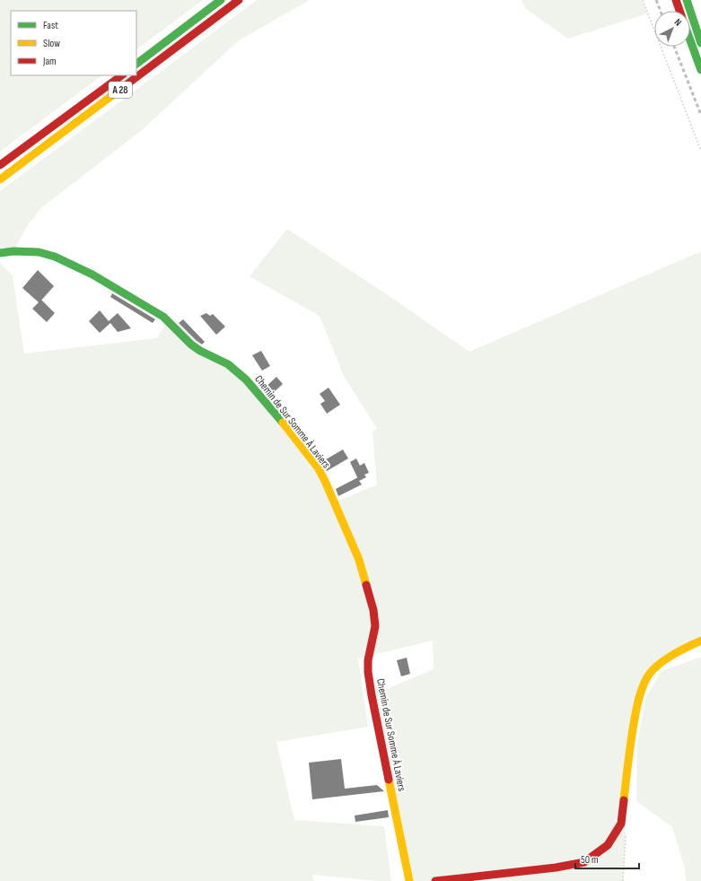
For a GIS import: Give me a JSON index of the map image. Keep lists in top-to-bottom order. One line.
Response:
{"streets":{"main road":["A 28","Chemin de Sur Somme À Laviers"]},"legend":["Fast","Slow","Jam"],"scale_bar":"50 m","north":"top right"}
